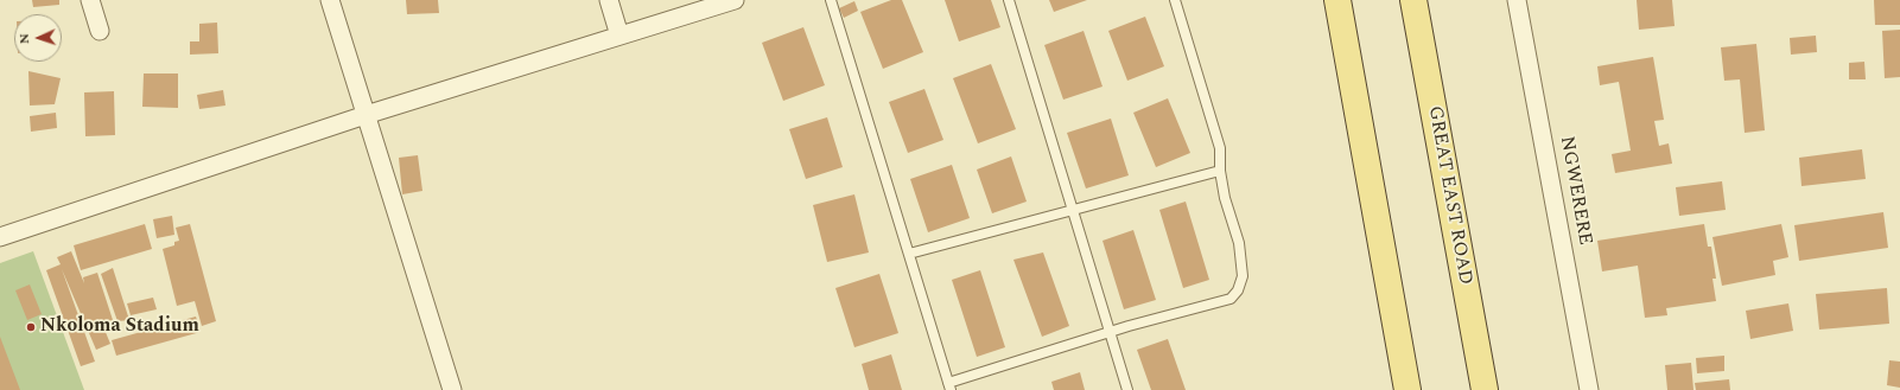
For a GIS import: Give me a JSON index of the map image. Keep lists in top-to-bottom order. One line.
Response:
{"streets":{"main road":["GREAT EAST ROAD"],"street":["NGWERERE"]},"places":["Nkoloma Stadium"],"north":"left"}
